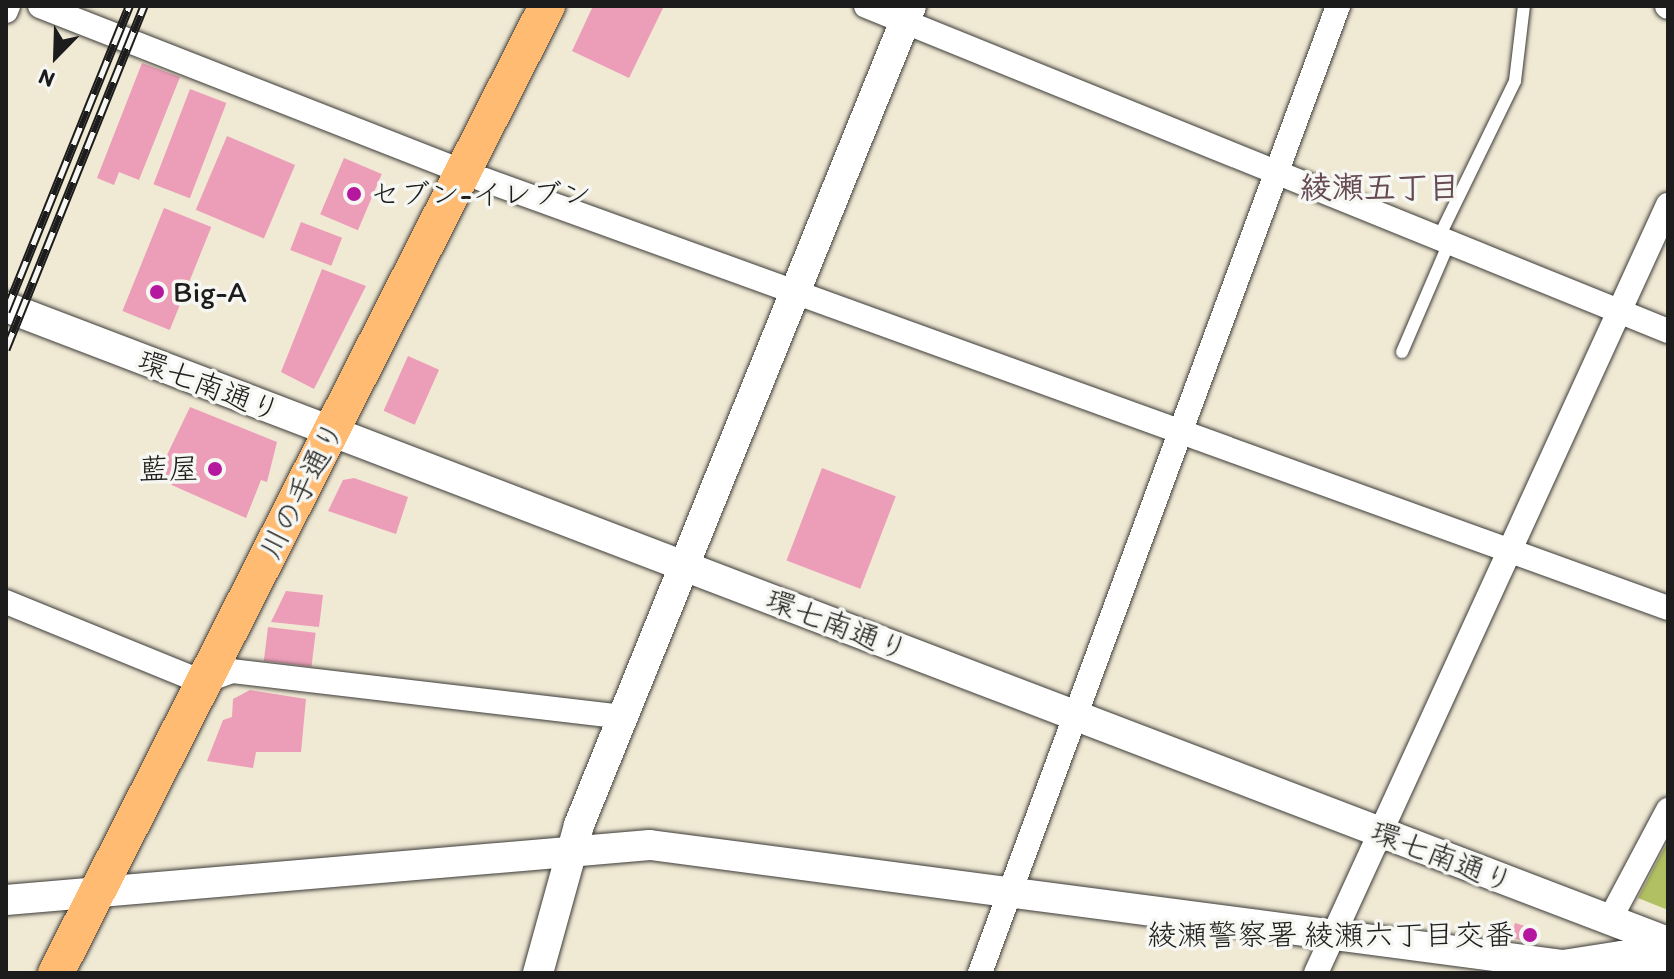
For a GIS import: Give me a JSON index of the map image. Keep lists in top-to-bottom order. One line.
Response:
{"streets":{"main road":["川の手通り"],"street":["環七南通り"]},"crossings":[["環七南通り","川の手通り"]],"districts":["綾瀬五丁目"],"places":["セブン-イレブン","Big-A","藍屋","綾瀬警察署 綾瀬六丁目交番"],"north":"bottom left"}
